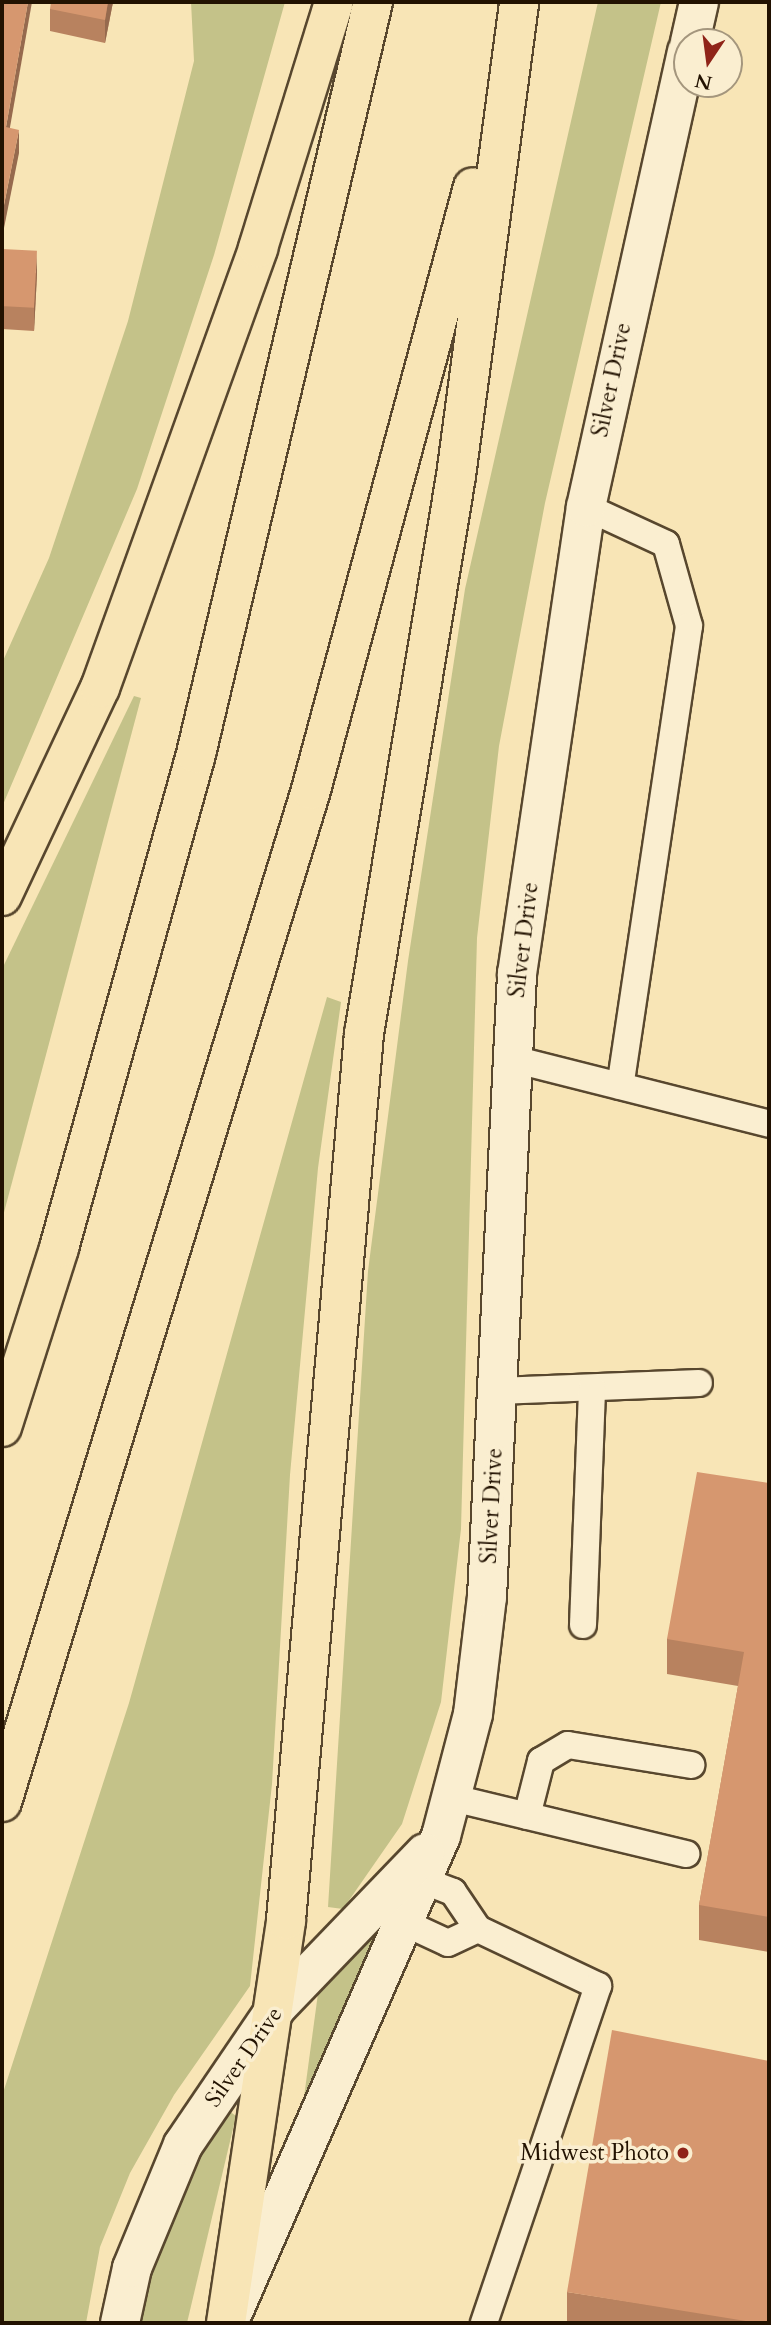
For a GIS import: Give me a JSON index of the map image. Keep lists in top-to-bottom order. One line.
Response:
{"streets":{"street":["Silver Drive"]},"places":["Midwest Photo"],"north":"bottom"}
